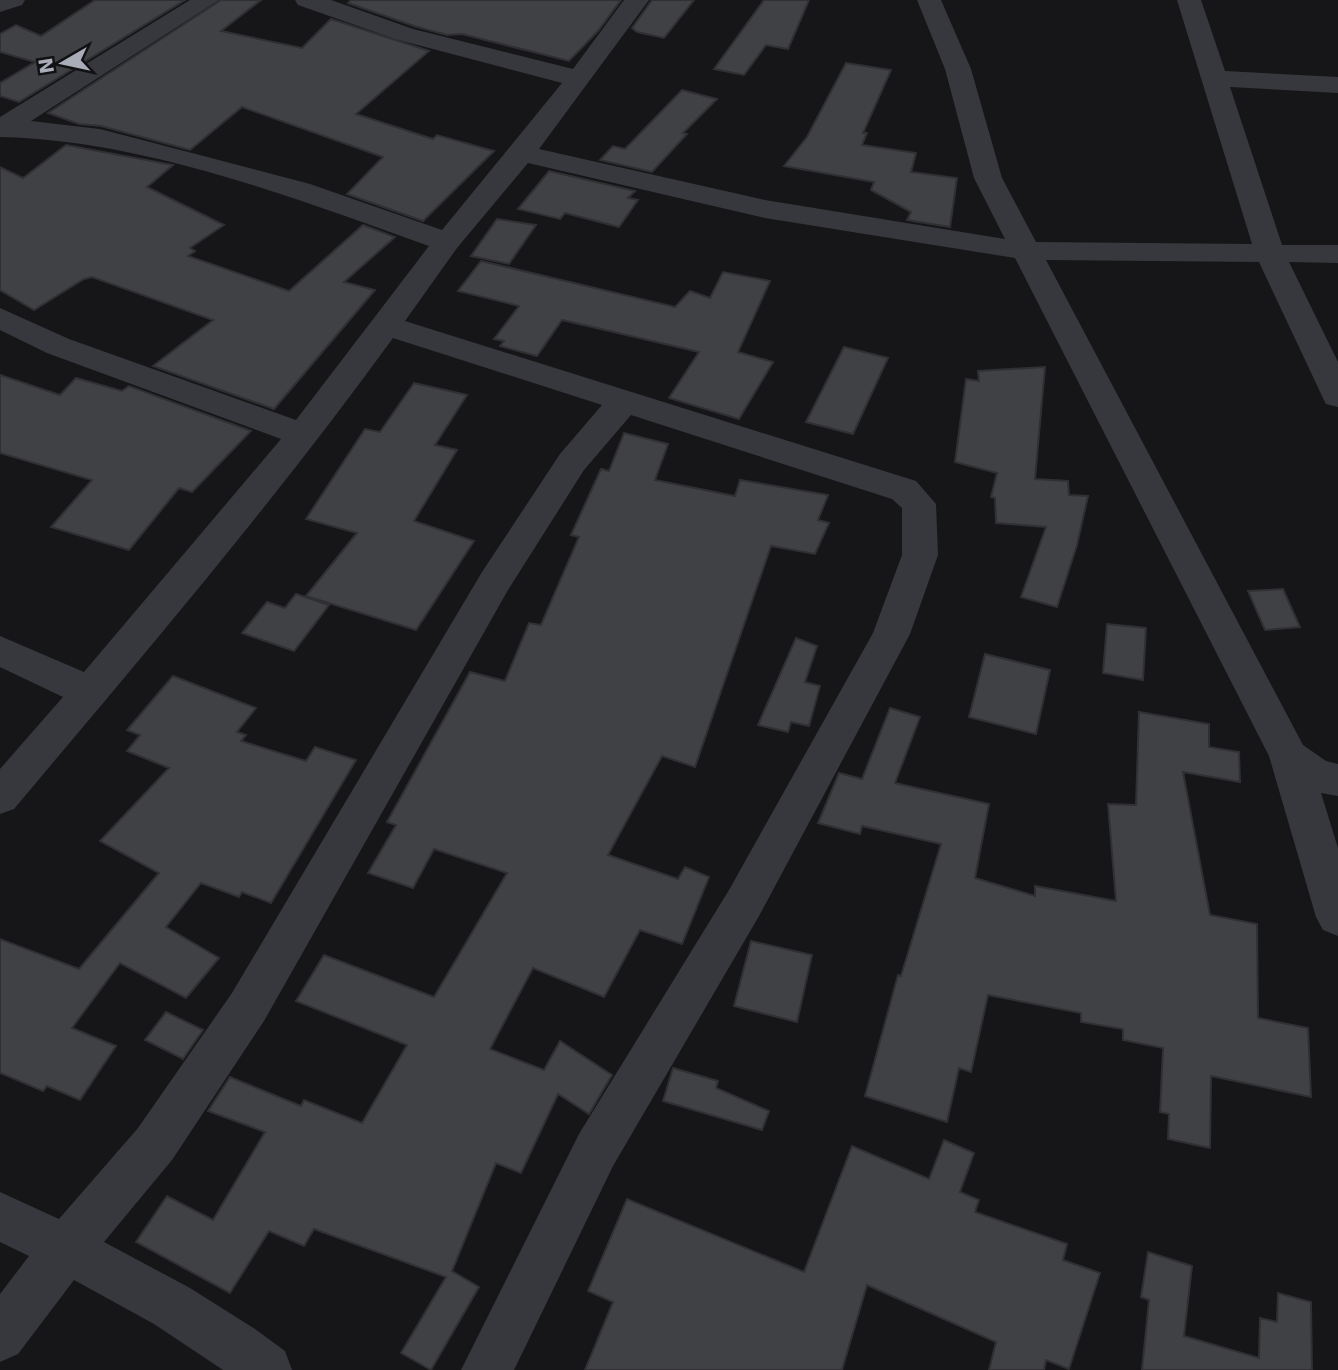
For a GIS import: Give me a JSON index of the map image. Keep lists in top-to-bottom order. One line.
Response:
{"north":"left"}
